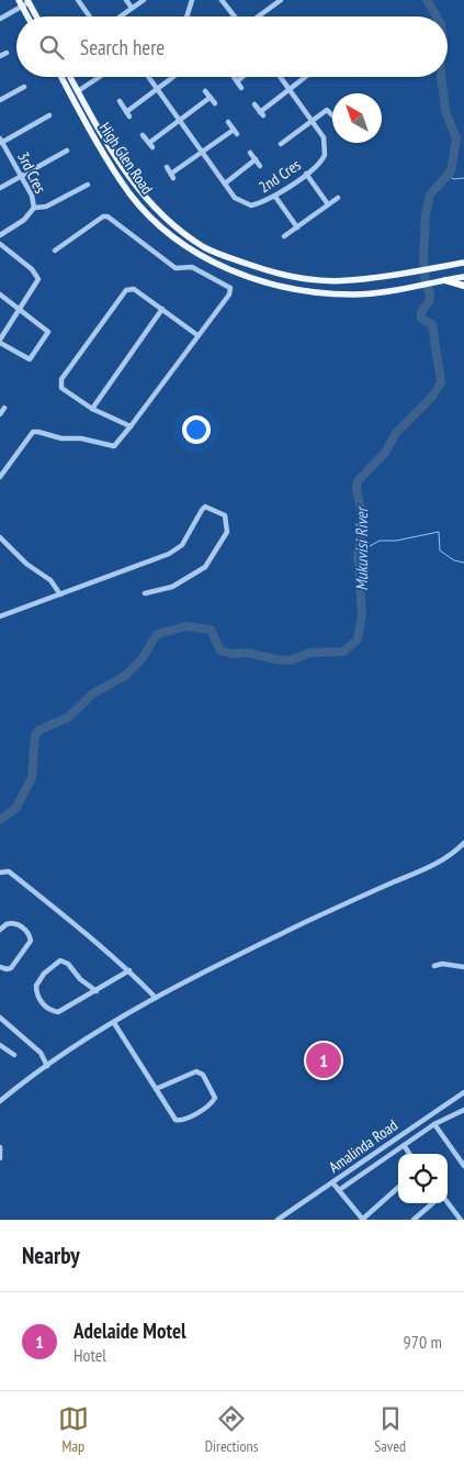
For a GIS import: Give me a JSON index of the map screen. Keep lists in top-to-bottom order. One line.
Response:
{"streets":{"main road":["High Glen Road"],"street":["3rd Cres","2nd Cres","Amalinda Road"]},"water":["Mukuvisi River"],"north":"top left","page":{"search":"Search here","pins":"1","heading":"Nearby","list":[{"mark":"1","name":"Adelaide Motel","note":"Hotel","value":"970 m"}],"nav":["Map","Directions","Saved"]}}
